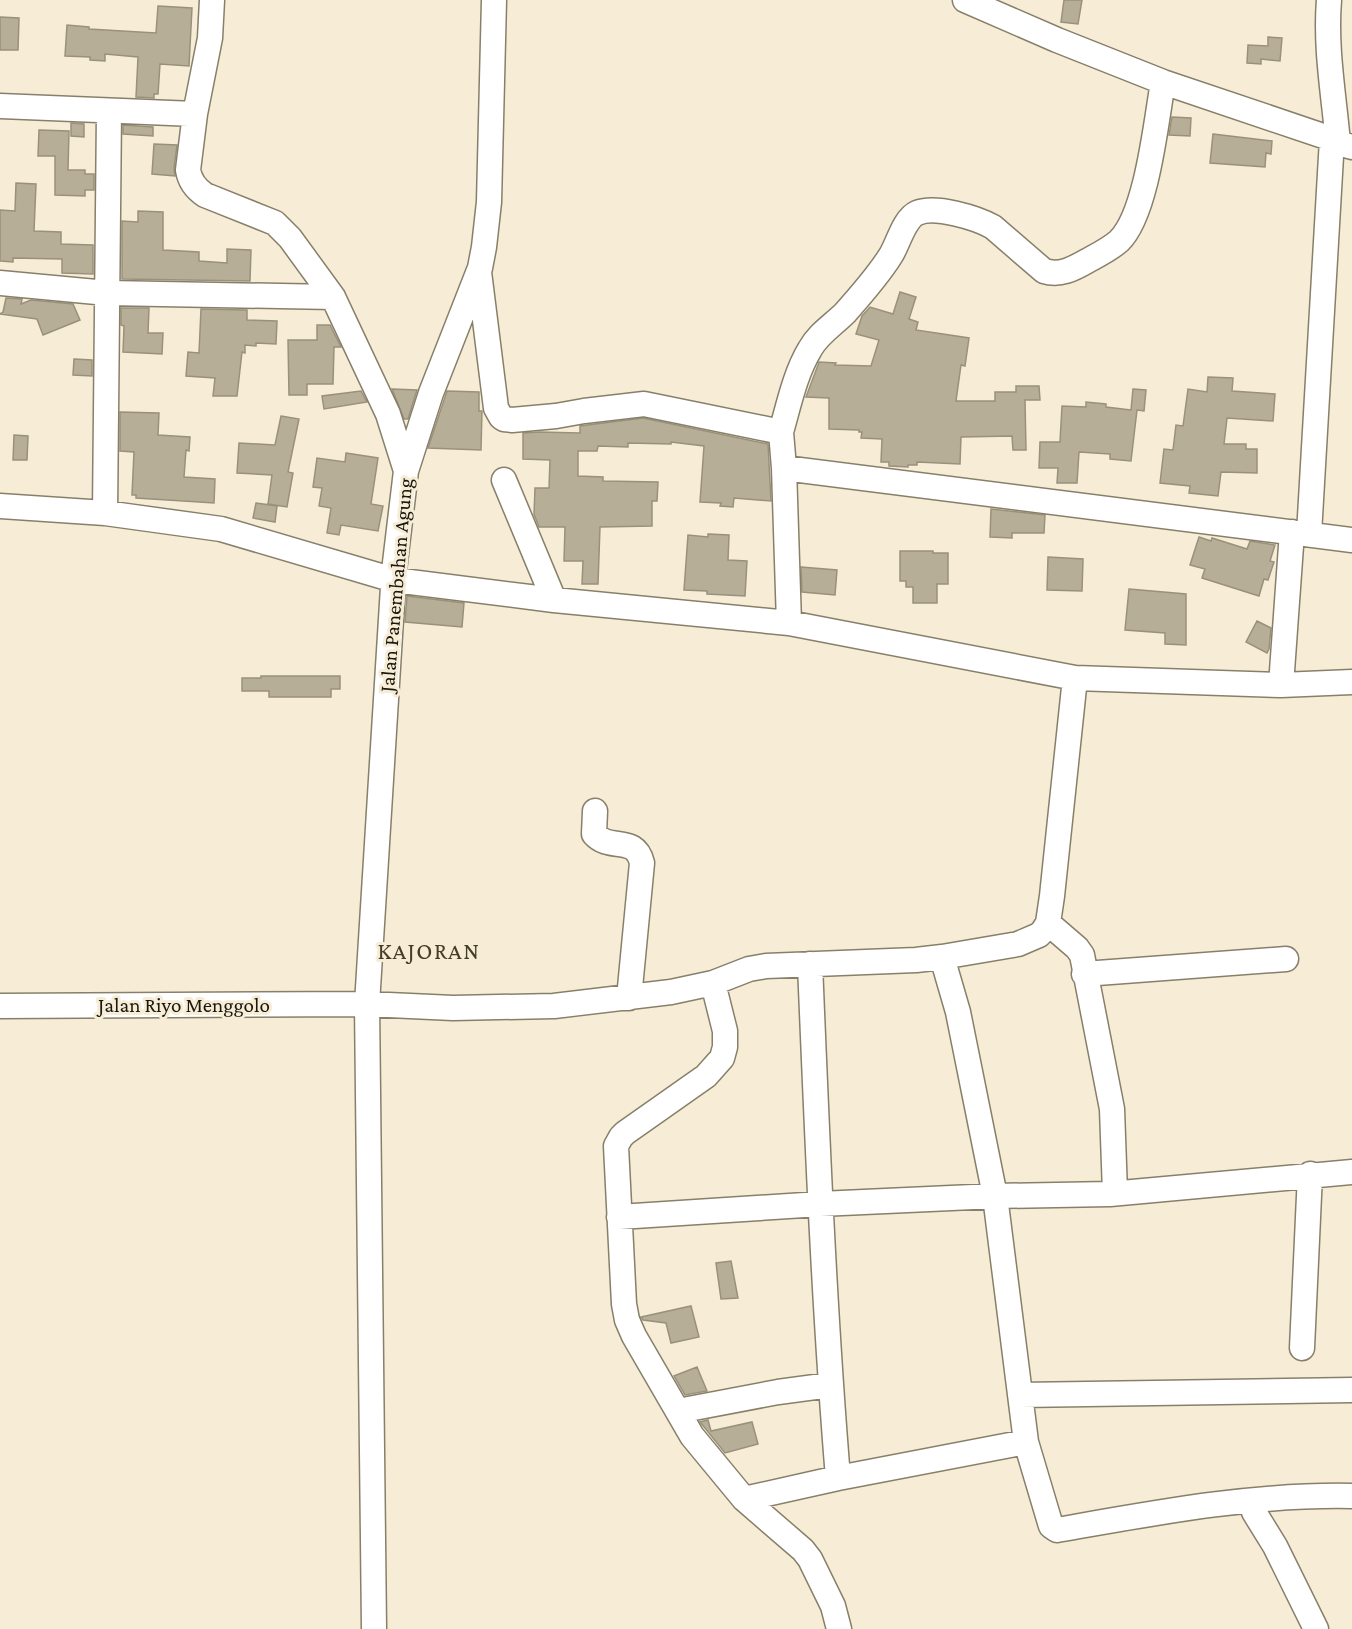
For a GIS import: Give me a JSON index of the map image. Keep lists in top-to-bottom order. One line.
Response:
{"streets":{"street":["Jalan Panembahan Agung","Jalan Riyo Menggolo"]},"crossings":[["Jalan Panembahan Agung","Jalan Riyo Menggolo"]],"districts":["KAJORAN"]}
